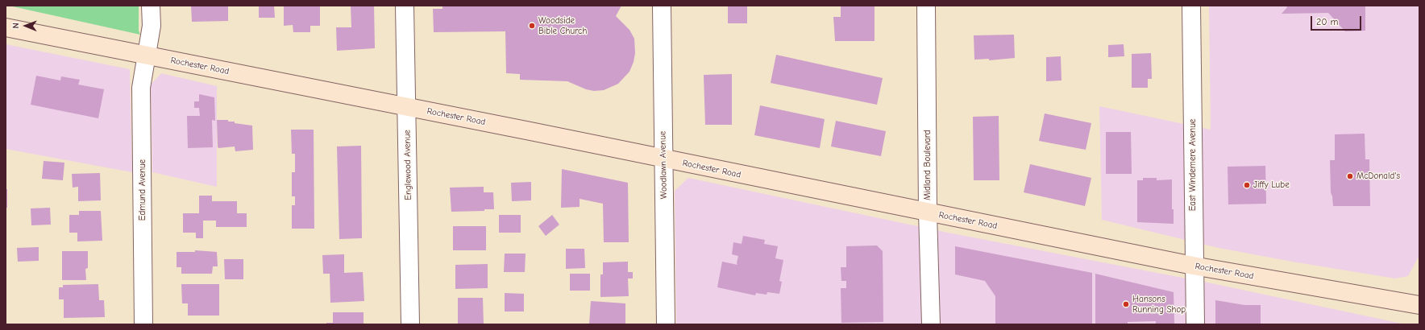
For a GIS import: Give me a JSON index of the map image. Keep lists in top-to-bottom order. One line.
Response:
{"streets":{"main road":["Rochester Road"],"street":["Englewood Avenue","Woodlawn Avenue","Midland Boulevard","East Windemere Avenue","Edmund Avenue"]},"crossings":[["Rochester Road","Englewood Avenue"],["Rochester Road","Woodlawn Avenue"],["Rochester Road","Midland Boulevard"],["Rochester Road","East Windemere Avenue"],["Rochester Road","Edmund Avenue"]],"places":["Woodside Bible Church","McDonald's","Jiffy Lube","Hansons Running Shop"],"scale_bar":"20 m","north":"left"}
